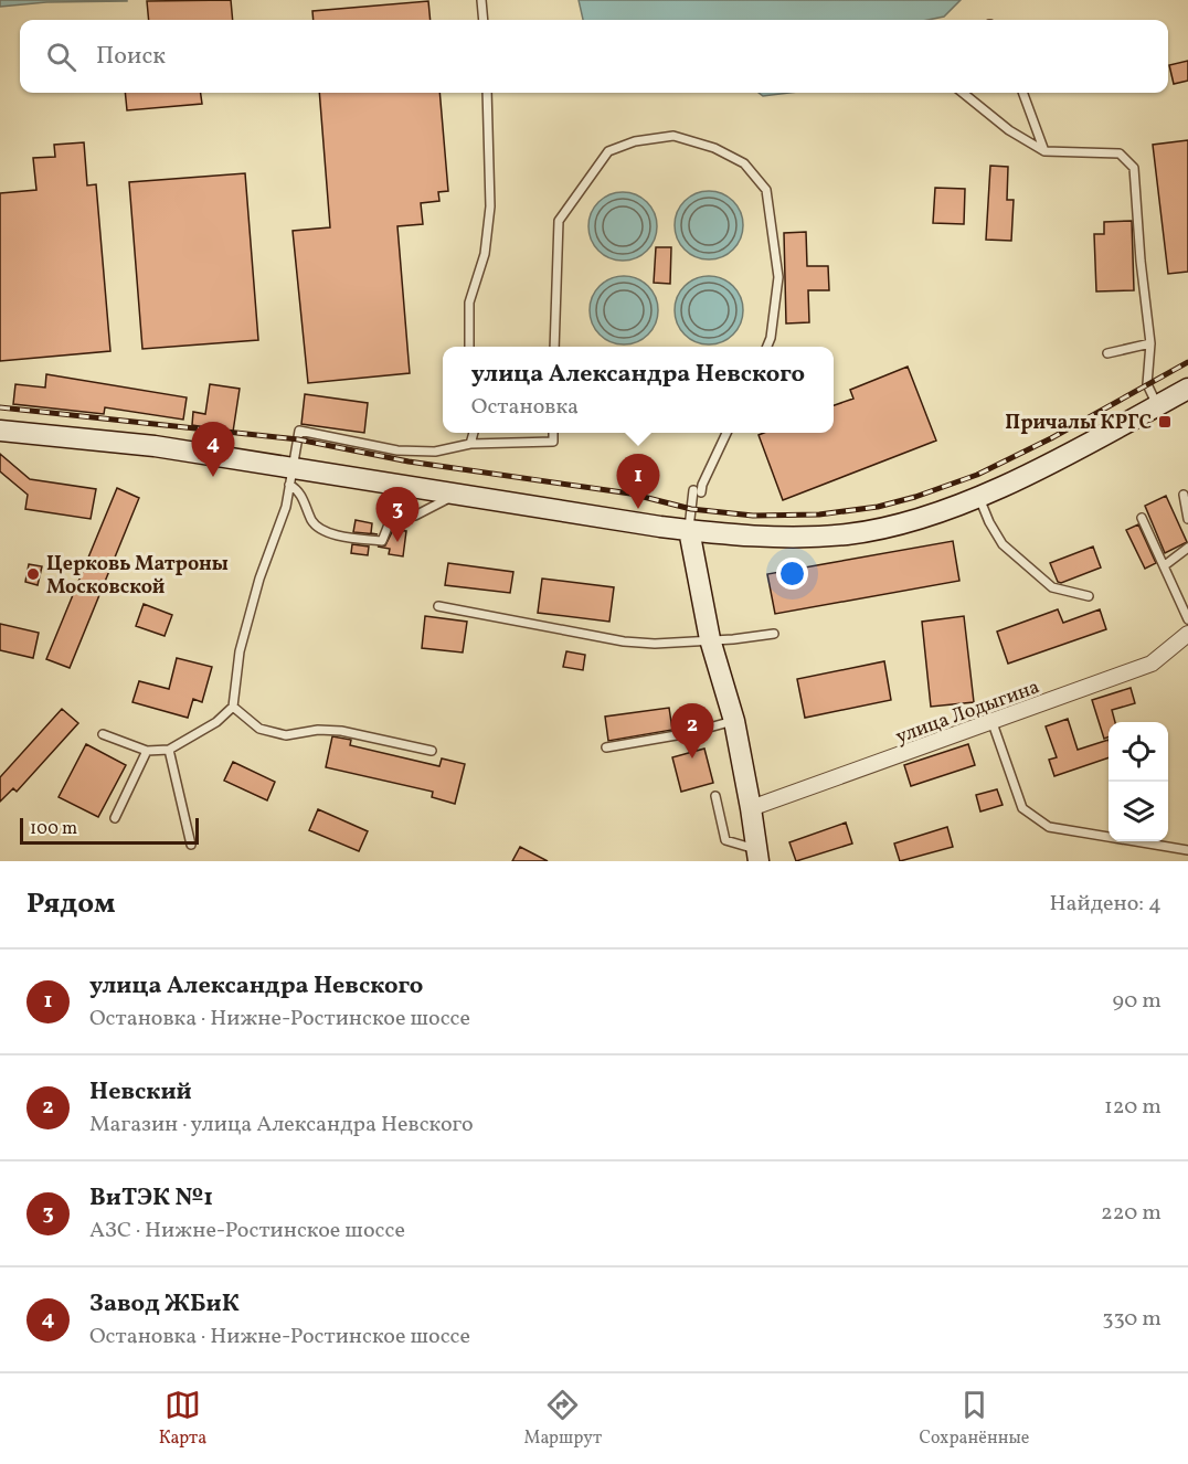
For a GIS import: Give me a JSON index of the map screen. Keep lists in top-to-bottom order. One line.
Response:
{"streets":{"street":["улица Лодыгина"]},"places":{"transit":["Причалы КРГС"],"other":["Церковь Матроны Московской"]},"scale_bar":"100 m","page":{"search":"Поиск","popup":["улица Александра Невского","Остановка"],"pins":["4","1","3","2"],"scale":"100 m","heading":["Рядом","Найдено: 4"],"list":[{"mark":"1","name":"улица Александра Невского","note":"Остановка · Нижне-Ростинское шоссе","value":"90 m"},{"mark":"2","name":"Невский","note":"Магазин · улица Александра Невского","value":"120 m"},{"mark":"3","name":"ВиТЭК №1","note":"АЗС · Нижне-Ростинское шоссе","value":"220 m"},{"mark":"4","name":"Завод ЖБиК","note":"Остановка · Нижне-Ростинское шоссе","value":"330 m"}],"nav":["Карта","Маршрут","Сохранённые"]}}
